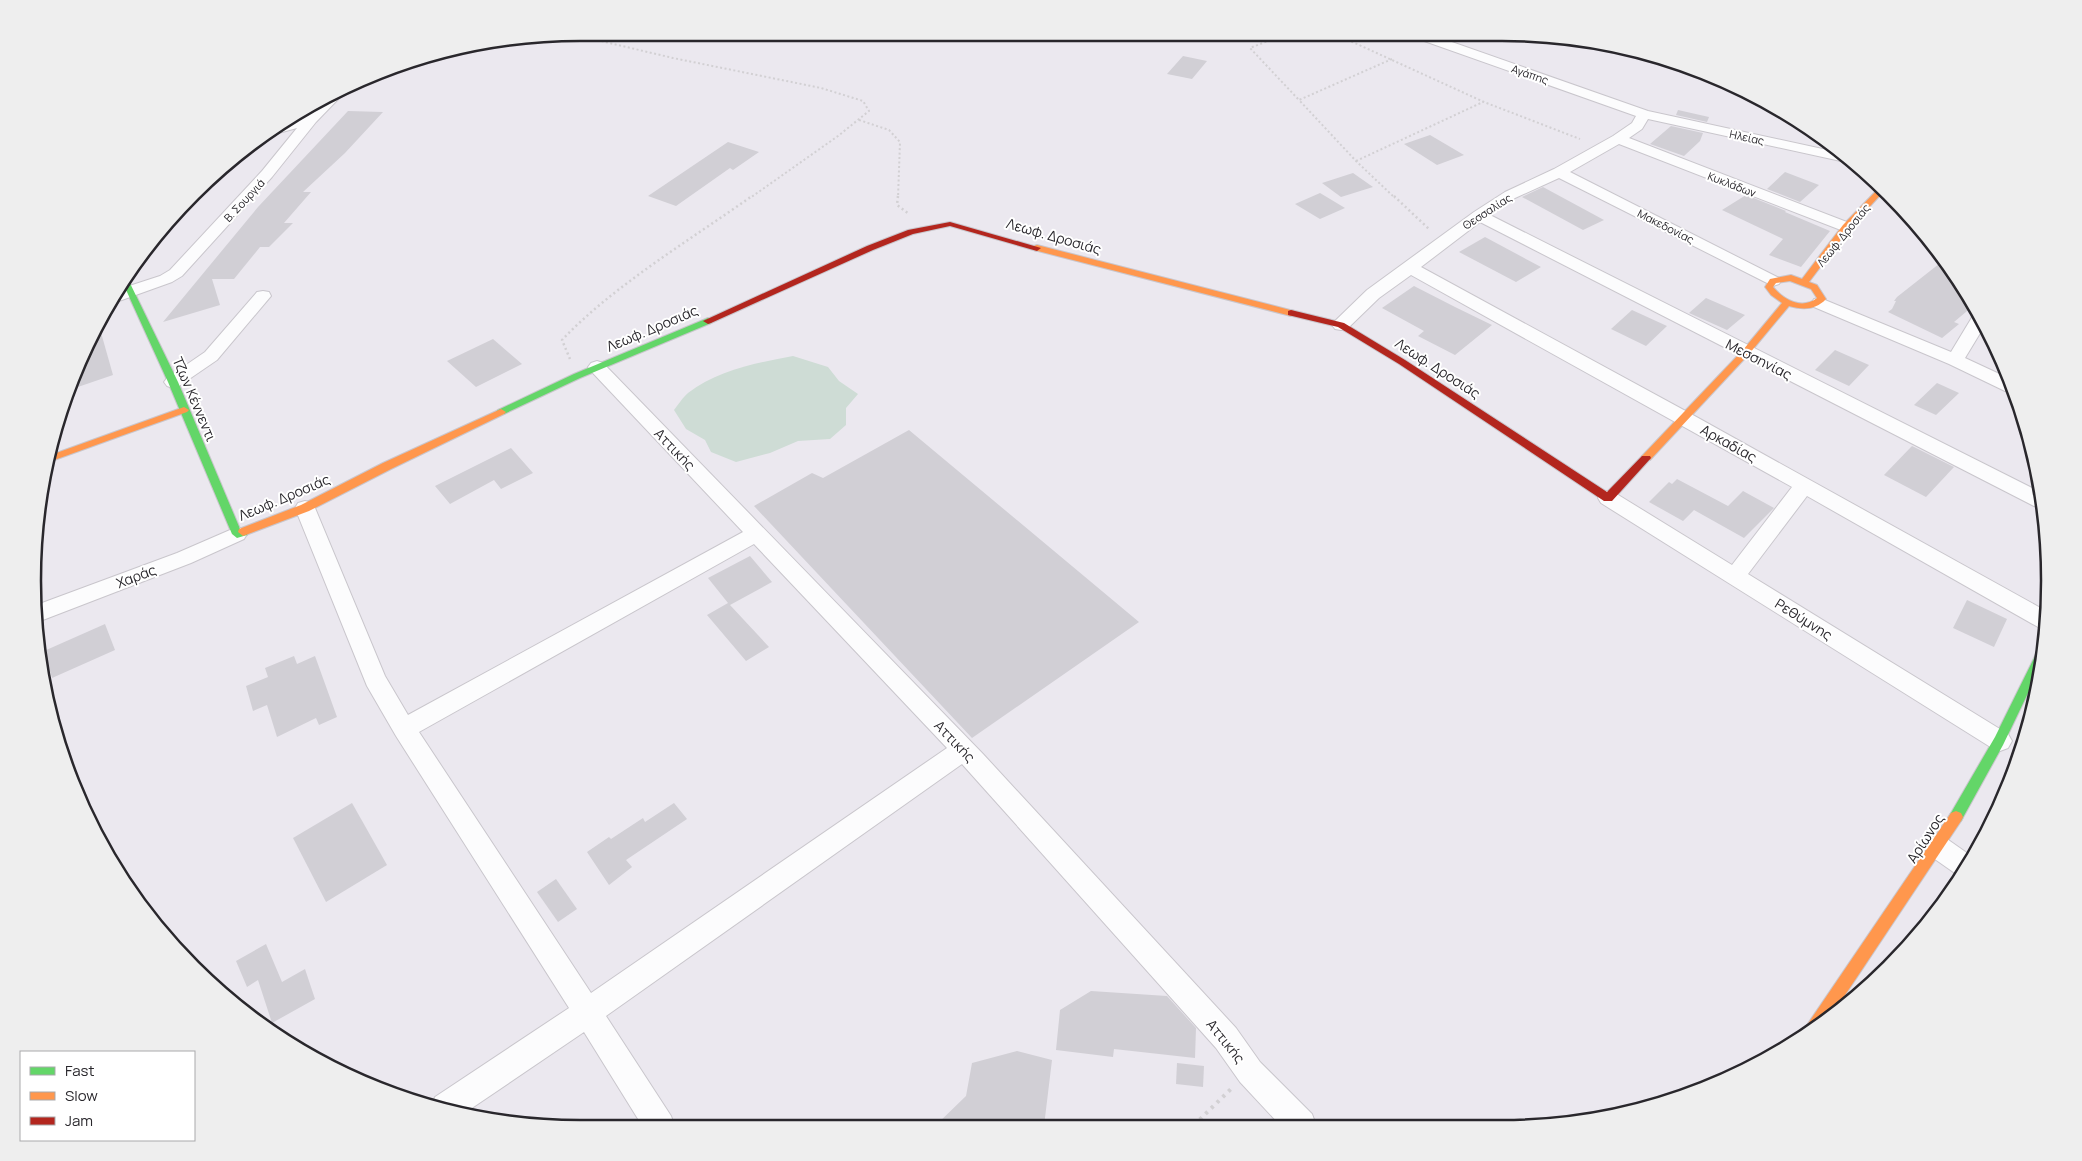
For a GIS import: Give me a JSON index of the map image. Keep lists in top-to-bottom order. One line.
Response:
{"streets":{"street":["Αγάπης","Ηλείας","Κυκλάδων","Β. Σουργιά","Θεσσαλίας","Μακεδονίας","Λεωφ. Δροσιάς","Μεσσηνίας","Τζων Κέννεντι","Αρκαδίας","Αττικής","Χαράς","Ρεθύμνης","Αρίωνος"]},"crossings":[["Αγάπης","Ηλείας"],["Αγάπης","Θεσσαλίας"],["Ηλείας","Θεσσαλίας"],["Κυκλάδων","Θεσσαλίας"],["Κυκλάδων","Λεωφ. Δροσιάς"],["Θεσσαλίας","Μακεδονίας"],["Θεσσαλίας","Λεωφ. Δροσιάς"],["Θεσσαλίας","Μεσσηνίας"],["Θεσσαλίας","Αρκαδίας"],["Λεωφ. Δροσιάς","Τζων Κέννεντι"],["Λεωφ. Δροσιάς","Αττικής"],["Λεωφ. Δροσιάς","Χαράς"],["Λεωφ. Δροσιάς","Ρεθύμνης"],["Τζων Κέννεντι","Χαράς"],["Ρεθύμνης","Αρίωνος"]],"legend":["Fast","Slow","Jam"]}
